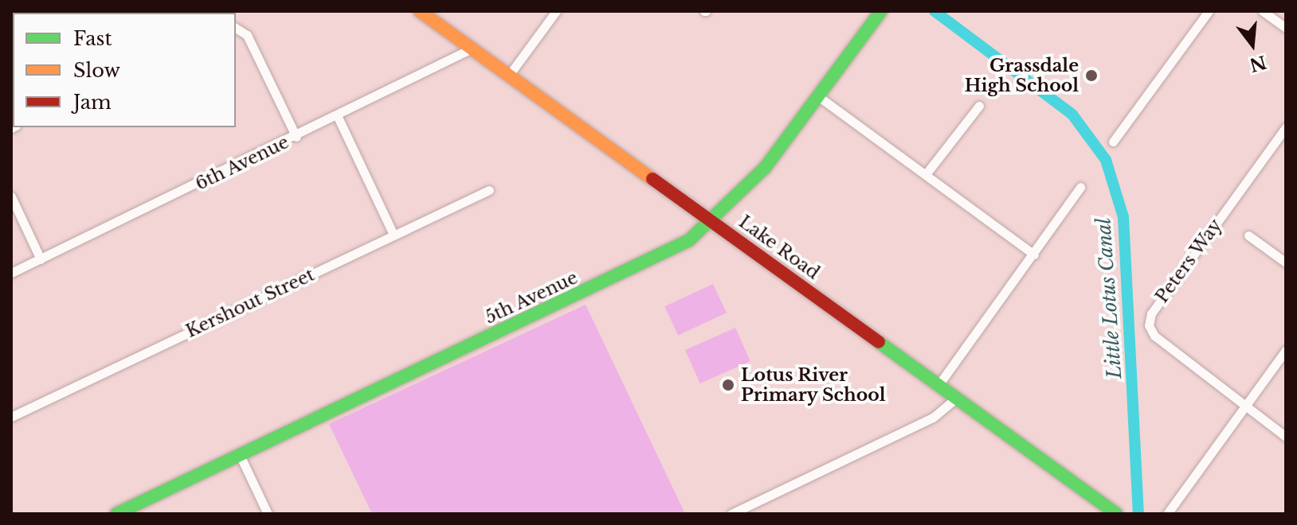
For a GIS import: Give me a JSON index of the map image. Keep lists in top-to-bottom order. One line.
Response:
{"streets":{"main road":["Lake Road","5th Avenue"],"street":["6th Avenue","Peters Way","Kershout Street"]},"crossings":[["6th Avenue","Lake Road"],["Lake Road","5th Avenue"]],"water":["Little Lotus Canal"],"places":["Grassdale High School","Lotus River Primary School"],"legend":["Fast","Slow","Jam"],"north":"bottom"}
